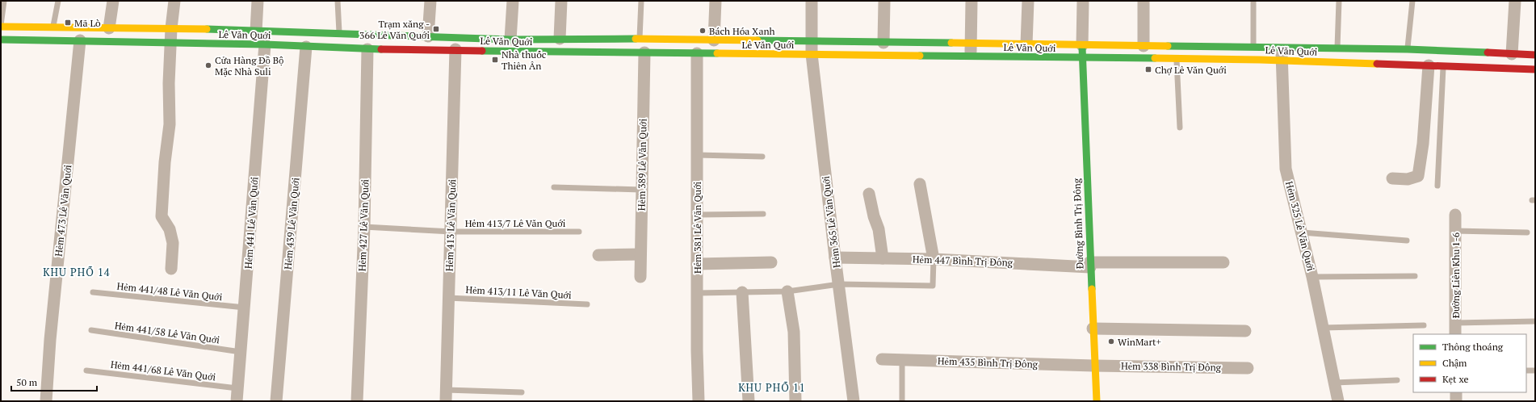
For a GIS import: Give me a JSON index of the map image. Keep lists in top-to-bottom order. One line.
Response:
{"streets":{"main road":["Lê Văn Quới","Đường Bình Trị Đông"],"street":["Hẻm 389 Lê Văn Quới","Hẻm 473 Lê Văn Quới","Hẻm 365 Lê Văn Quới","Hẻm 441 Lê Văn Quới","Hẻm 439 Lê Văn Quới","Hẻm 427 Lê Văn Quới","Hẻm 413 Lê Văn Quới","Hẻm 325 Lê Văn Quới","Hẻm 381 Lê Văn Quới","Hẻm 447 Bình Trị Đông","Đường Liên Khu 1-6","Hẻm 435 Bình Trị Đông","Hẻm 338 Bình Trị Đông"],"lane":["Hẻm 413/7 Lê Văn Quới","Hẻm 441/48 Lê Văn Quới","Hẻm 413/11 Lê Văn Quới","Hẻm 441/58 Lê Văn Quới","Hẻm 441/68 Lê Văn Quới"]},"crossings":[["Lê Văn Quới","Hẻm 389 Lê Văn Quới"],["Lê Văn Quới","Hẻm 473 Lê Văn Quới"],["Lê Văn Quới","Hẻm 365 Lê Văn Quới"],["Lê Văn Quới","Hẻm 441 Lê Văn Quới"],["Lê Văn Quới","Hẻm 439 Lê Văn Quới"],["Lê Văn Quới","Đường Bình Trị Đông"],["Lê Văn Quới","Hẻm 427 Lê Văn Quới"],["Lê Văn Quới","Hẻm 413 Lê Văn Quới"],["Lê Văn Quới","Hẻm 325 Lê Văn Quới"],["Lê Văn Quới","Hẻm 381 Lê Văn Quới"],["Hẻm 365 Lê Văn Quới","Hẻm 447 Bình Trị Đông"],["Hẻm 441 Lê Văn Quới","Hẻm 441/48 Lê Văn Quới"],["Hẻm 441 Lê Văn Quới","Hẻm 441/58 Lê Văn Quới"],["Hẻm 441 Lê Văn Quới","Hẻm 441/68 Lê Văn Quới"],["Hẻm 413/7 Lê Văn Quới","Hẻm 427 Lê Văn Quới"],["Hẻm 413/7 Lê Văn Quới","Hẻm 413 Lê Văn Quới"],["Đường Bình Trị Đông","Hẻm 447 Bình Trị Đông"],["Đường Bình Trị Đông","Hẻm 435 Bình Trị Đông"],["Đường Bình Trị Đông","Hẻm 338 Bình Trị Đông"],["Hẻm 413 Lê Văn Quới","Hẻm 413/11 Lê Văn Quới"],["Hẻm 435 Bình Trị Đông","Hẻm 338 Bình Trị Đông"]],"districts":["KHU PHỐ 14","KHU PHỐ 11"],"places":{"transit":["Mã Lò","Trạm xăng - 366 Lê Văn Quới","Nhà thuốc Thiên Ân","Chợ Lê Văn Quới"],"other":["Bách Hóa Xanh","Cửa Hàng Đồ Bộ Mặc Nhà Suli","WinMart+"]},"legend":["Thông thoáng","Chậm","Kẹt xe"],"scale_bar":"50 m"}
